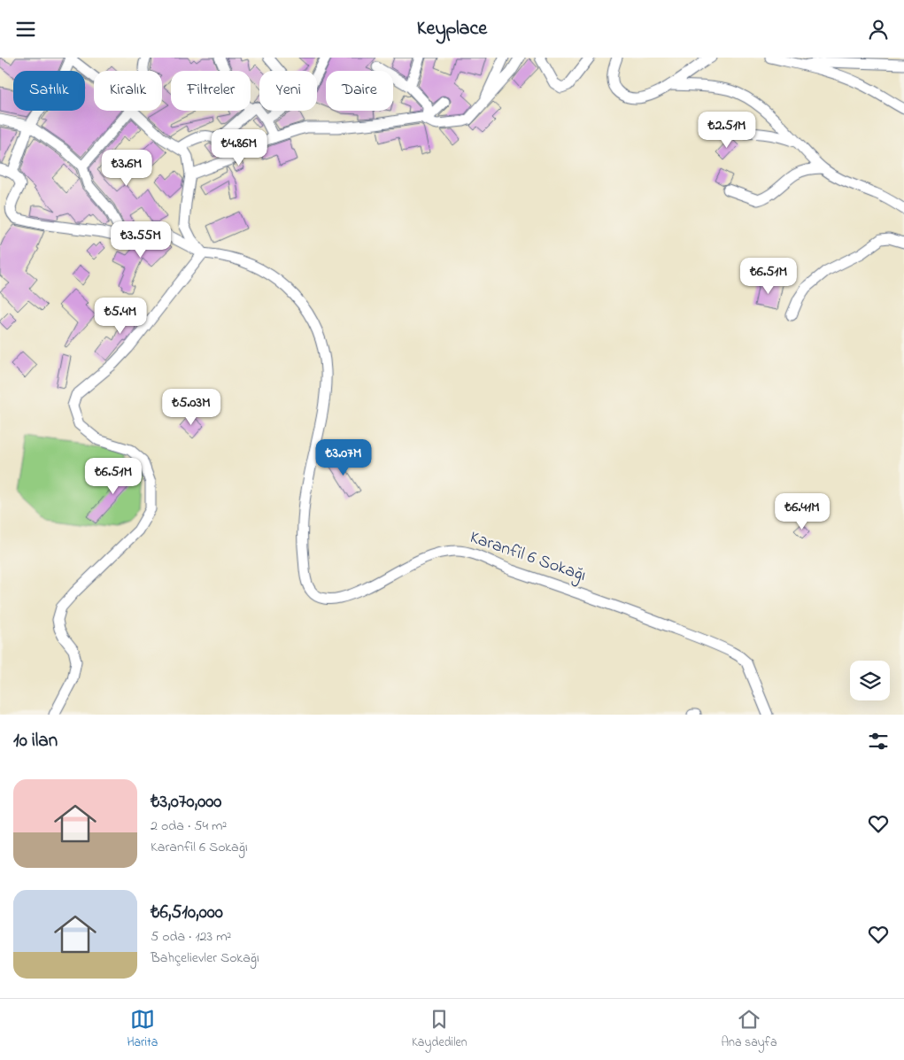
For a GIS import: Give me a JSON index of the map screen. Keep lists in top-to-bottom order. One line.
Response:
{"streets":{"street":["Karanfil 6 Sokağı"]},"page":{"header":"Keyplace","chip":["Satılık","Kiralık","Filtreler","Yeni","Daire"],"price":["₺2.51M","₺4.86M","₺3.6M","₺3.55M","₺6.51M","₺5.4M","₺5.03M","₺3.07M","₺6.51M","₺6.41M"],"heading":"10 ilan","list":[{"name":"₺3,070,000","note":"2 oda · 54 m² · Karanfil 6 Sokağı"},{"name":"₺6,510,000","note":"5 oda · 123 m² · Bahçelievler Sokağı"}],"tabs":["Harita","Kaydedilen","Ana sayfa"]}}
